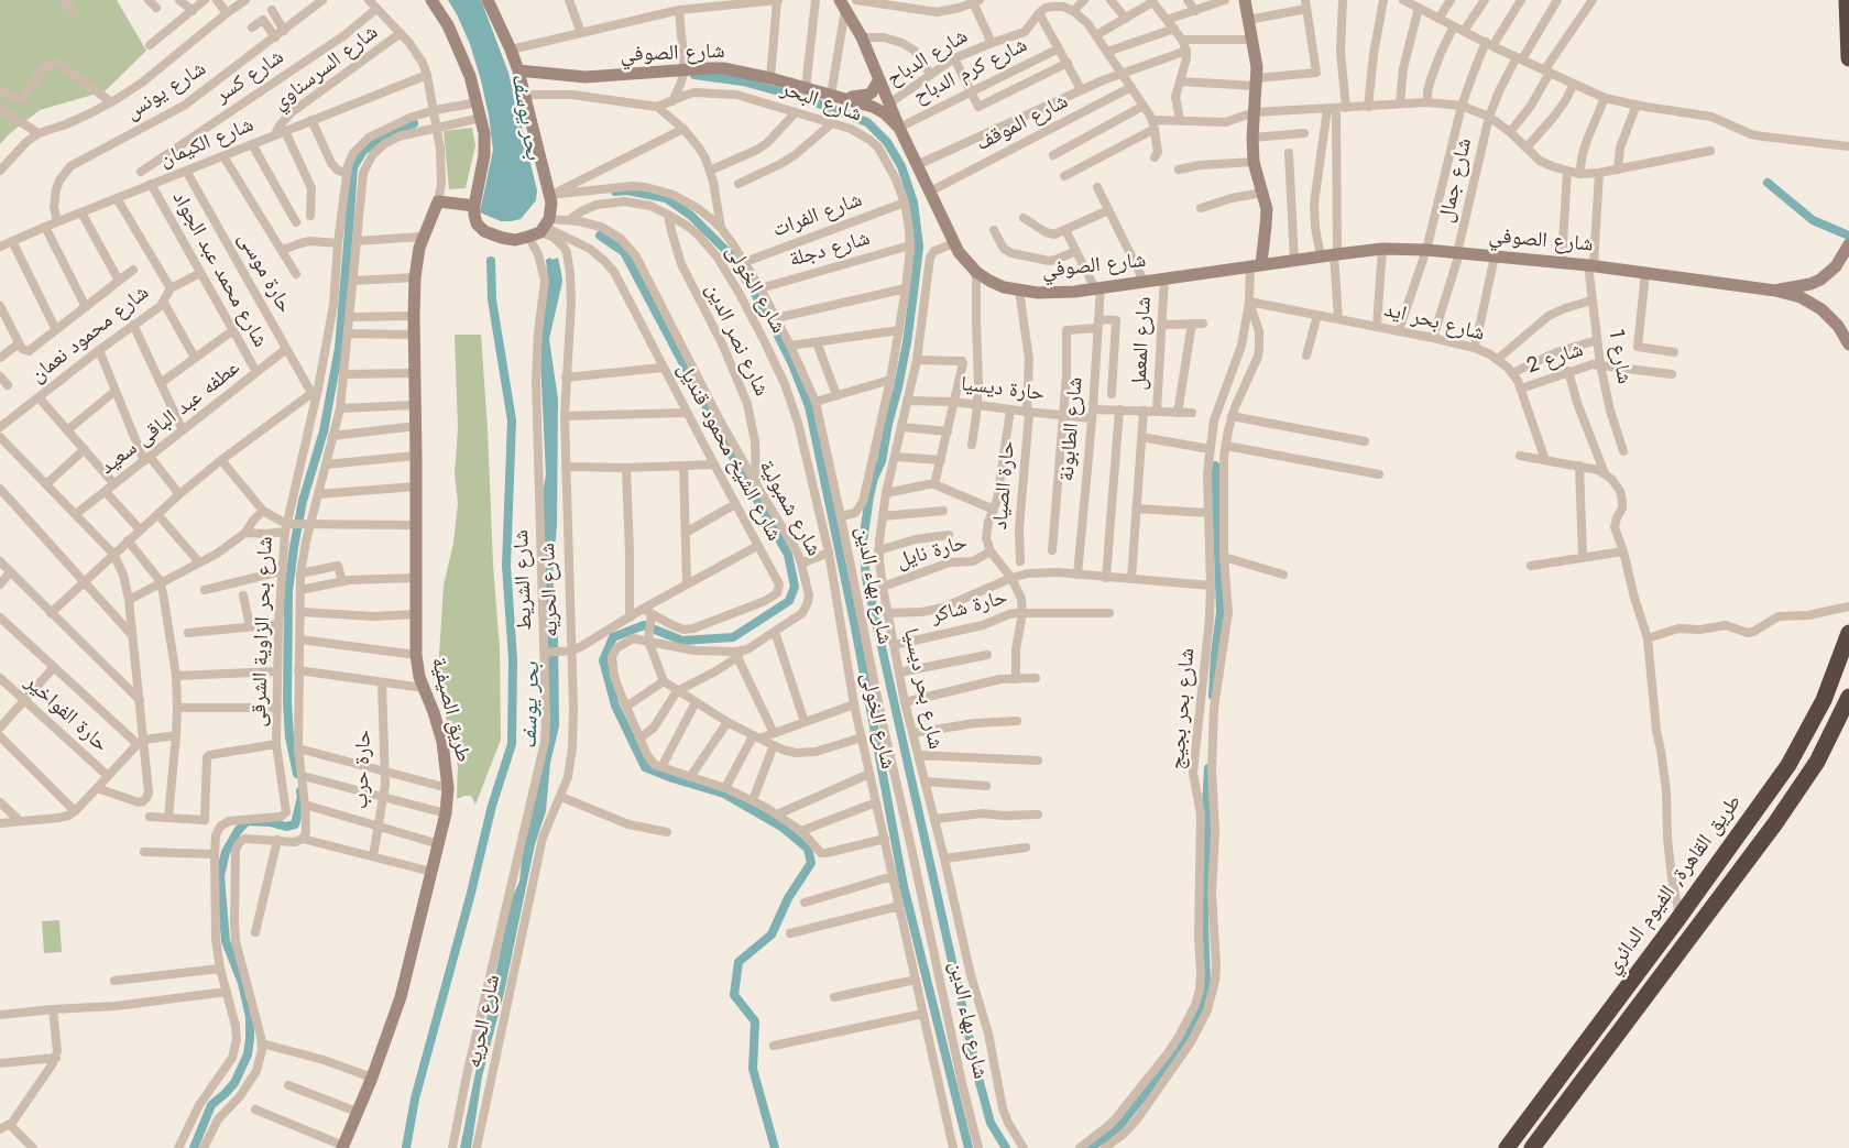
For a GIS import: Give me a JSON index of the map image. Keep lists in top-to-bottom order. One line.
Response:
{"streets":{"highway":["طريق القاهرة, الفيوم الدائري"],"street":["شارع الصوفي","شارع الدباح","شارع السرسناوي","شارع كرم الدباح","شارع كسر","شارع يونس","شارع البحر","شارع الموقف","شارع الكيمان","شارع جمال","شارع الفرات","شارع دجلة","شارع محمد عبد الجواد","حارة موسى","شارع الخولى","شارع بحر ايد","شارع محمود نعمان","شارع نصر الدين","شارع المعمل","شارع 1","شارع 2","حارة ديسيا","عطفه عبد الباقى سعيد","شارع الطابونة","شارع الشيخ محمود قنديل","حارة الصياد","شارع شمبولية","حارة نايل","شارع الشريط","شارع بهاء الدين","شارع الحريه","حارة شاكر","شارع بحر الزاوية الشرقى","شارع بحر ديسيا","شارع بحر بجيج","طريق الصيفية","حارة الفواخير","حارة حرب"]},"crossings":[["شارع الصوفي","شارع كرم الدباح"],["شارع الصوفي","شارع الموقف"],["شارع الصوفي","شارع جمال"],["شارع الصوفي","شارع المعمل"],["شارع الصوفي","شارع 1"],["شارع الصوفي","شارع الطابونة"],["شارع الصوفي","حارة الصياد"],["شارع الصوفي","شارع بحر ديسيا"],["شارع الصوفي","شارع بحر بجيج"],["شارع السرسناوي","شارع الكيمان"],["شارع يونس","شارع الكيمان"],["شارع البحر","شارع الفرات"],["شارع البحر","شارع دجلة"],["شارع البحر","شارع بهاء الدين"],["شارع الكيمان","شارع محمد عبد الجواد"],["شارع الكيمان","حارة موسى"],["شارع جمال","شارع بحر ايد"],["شارع الفرات","شارع بهاء الدين"],["شارع دجلة","شارع بهاء الدين"],["شارع محمد عبد الجواد","شارع محمود نعمان"],["شارع محمد عبد الجواد","عطفه عبد الباقى سعيد"],["حارة موسى","عطفه عبد الباقى سعيد"],["حارة موسى","شارع بحر الزاوية الشرقى"],["شارع الخولى","شارع نصر الدين"],["شارع الخولى","شارع شمبولية"],["شارع بحر ايد","شارع 2"],["شارع بحر ايد","شارع بحر بجيج"],["شارع نصر الدين","شارع شمبولية"],["شارع 1","شارع 2"],["حارة ديسيا","شارع الطابونة"],["حارة ديسيا","حارة الصياد"],["حارة ديسيا","شارع بحر ديسيا"],["شارع الشيخ محمود قنديل","شارع شمبولية"],["شارع الشيخ محمود قنديل","شارع الحريه"],["شارع شمبولية","شارع الحريه"],["حارة نايل","شارع بحر ديسيا"],["حارة شاكر","شارع بحر ديسيا"]],"water":["بحر يوسف"]}
